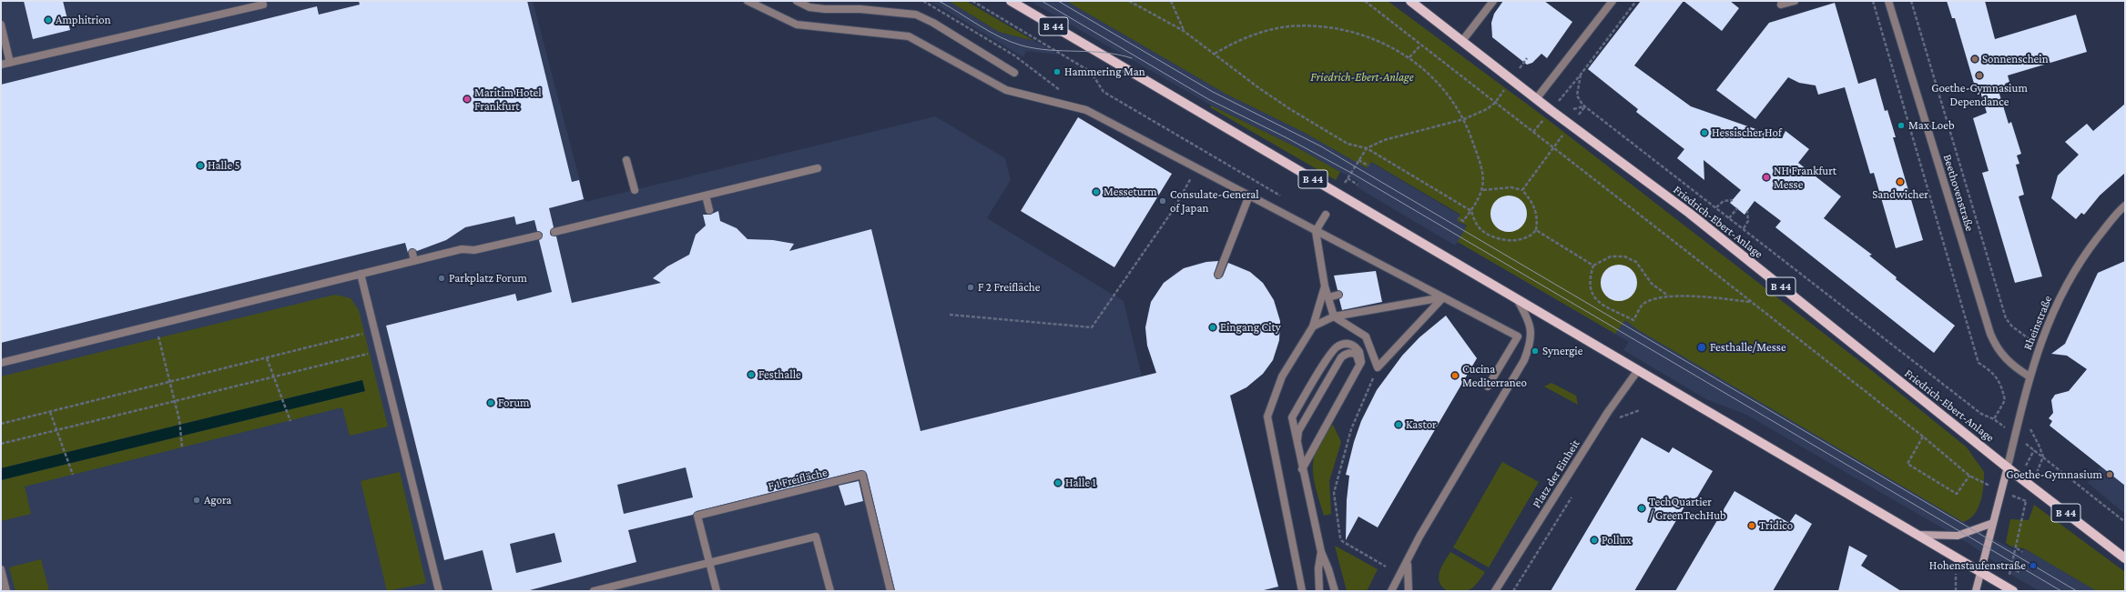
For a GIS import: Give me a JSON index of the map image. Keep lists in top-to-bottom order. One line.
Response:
{"streets":{"main road":["B 44","Friedrich-Ebert-Anlage"],"street":["Beethovenstraße","Rheinstraße","Platz der Einheit","F 1 Freifläche"]},"crossings":[["B 44","Platz der Einheit"],["Beethovenstraße","Rheinstraße"],["Friedrich-Ebert-Anlage","Rheinstraße"]],"parks":["Friedrich-Ebert-Anlage"],"places":["Amphitrion","Sonnenschein","Hammering Man","Goethe-Gymnasium Dependance","Maritim Hotel Frankfurt","Max Loeb","Hessischer Hof","Halle 5","NH Frankfurt Messe","Sandwicher","Messeturm","Consulate-General of Japan","Parkplatz Forum","F 2 Freifläche","Eingang City","Festhalle/Messe","Synergie","Festhalle","Cucina Mediterraneo","Forum","Kastor","Goethe-Gymnasium","Halle 1","Agora","TechQuartier / GreenTechHub","Tridico","Pollux","Hohenstaufenstraße"]}
